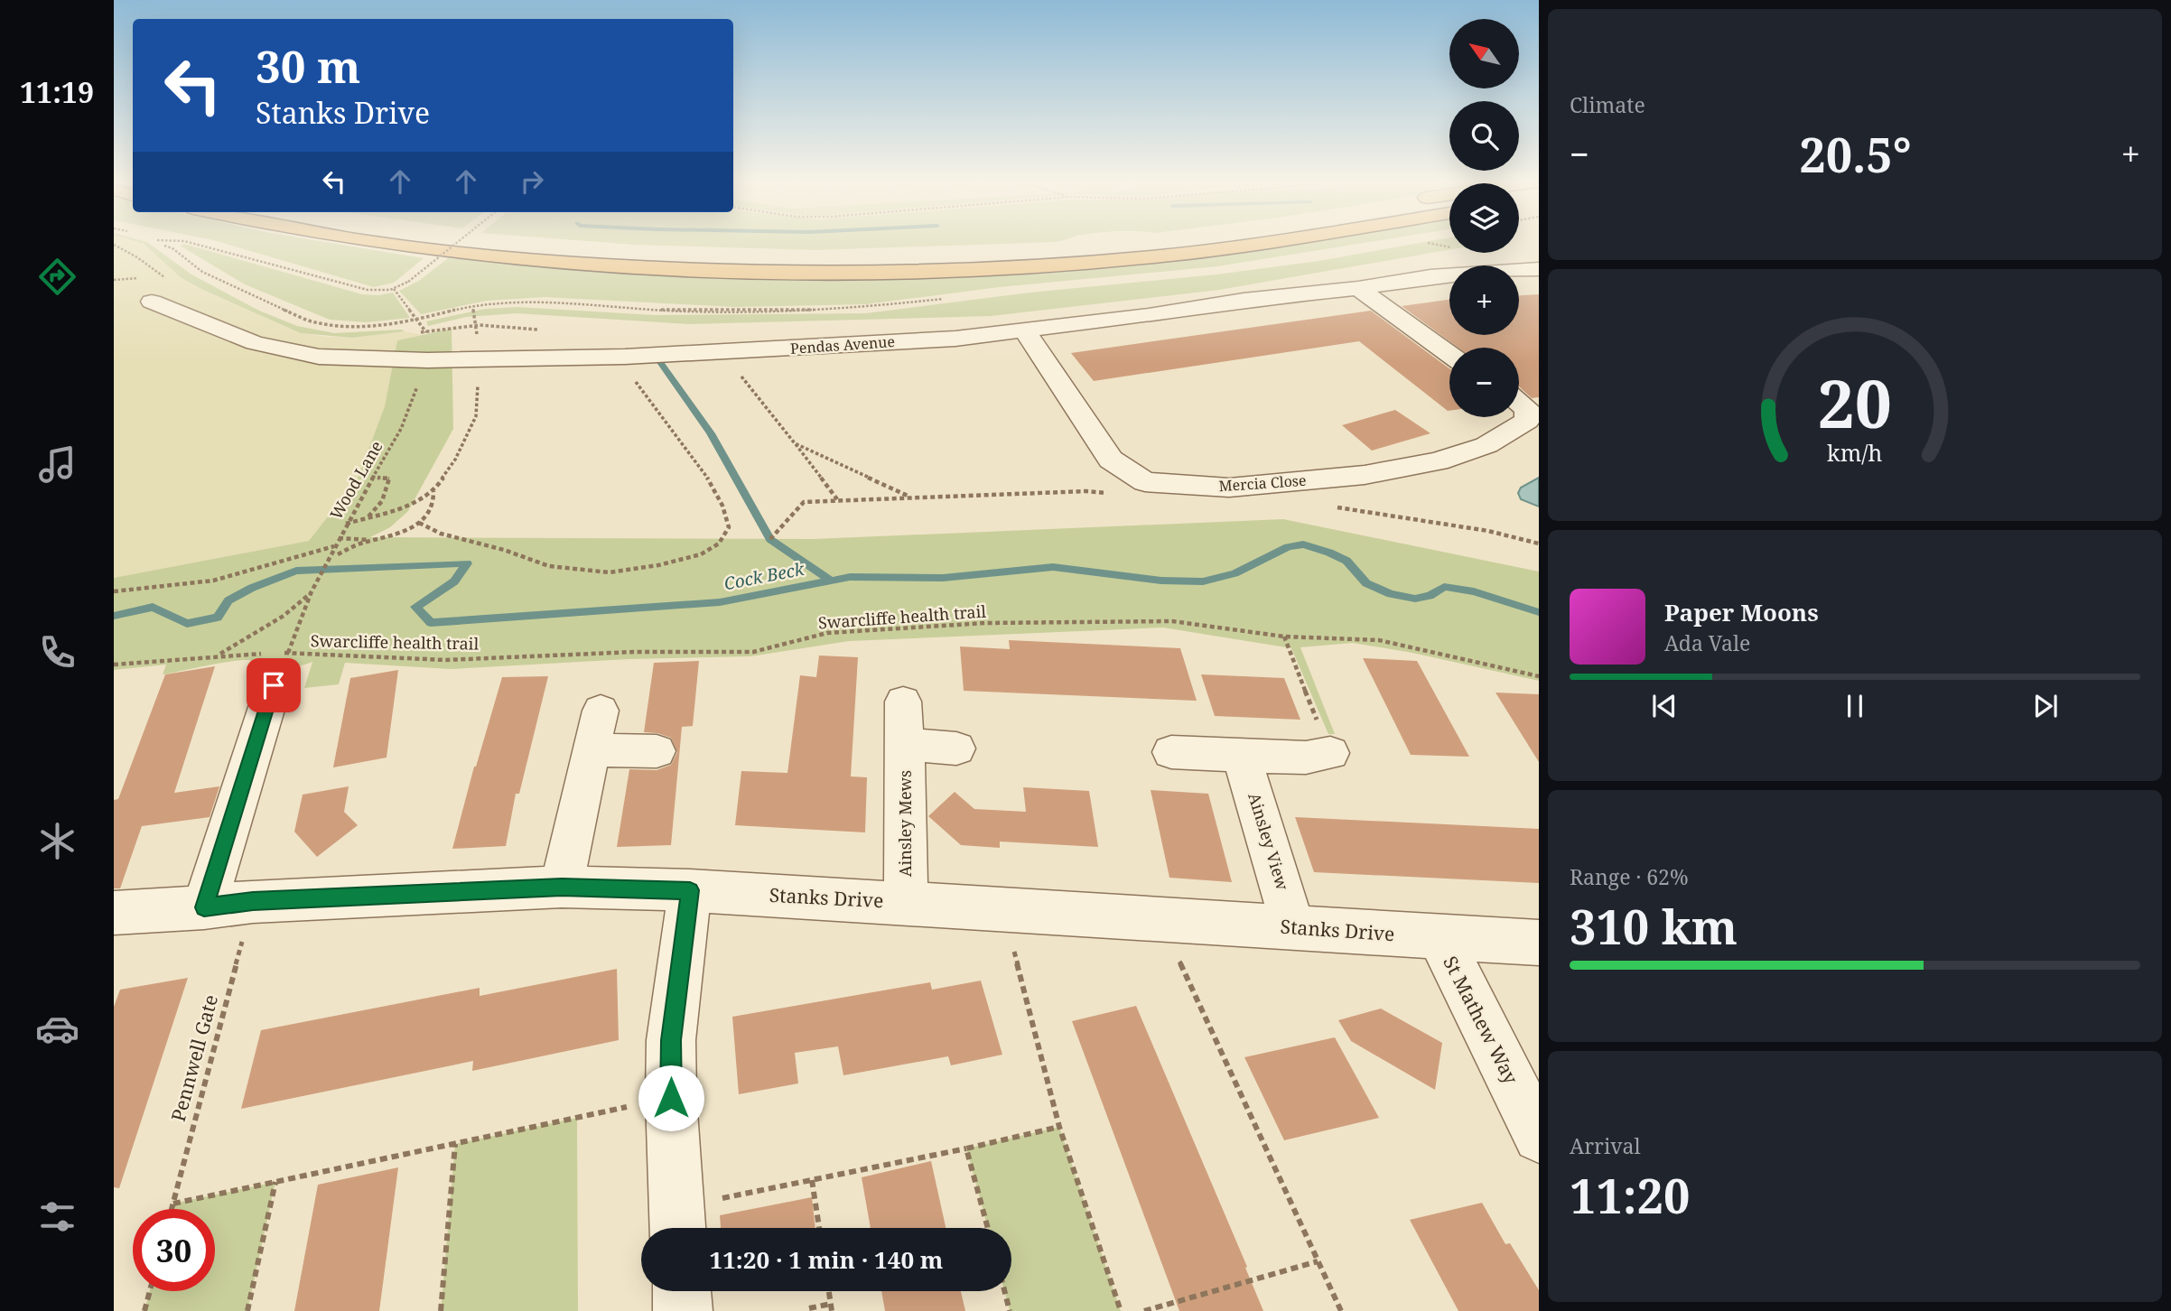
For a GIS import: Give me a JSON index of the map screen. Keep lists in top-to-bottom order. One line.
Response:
{"streets":{"street":["Pendas Avenue","Mercia Close","Ainsley Mews","Ainsley View","Stanks Drive","St Mathew Way"],"path":["Wood Lane","Swarcliffe health trail","Pennwell Gate"]},"crossings":[["Pendas Avenue","Wood Lane"],["Pendas Avenue","Mercia Close"],["Wood Lane","Swarcliffe health trail"],["Ainsley Mews","Stanks Drive"],["Ainsley View","Stanks Drive"],["Stanks Drive","St Mathew Way"],["Stanks Drive","Pennwell Gate"]],"water":["Cock Beck"],"north":"top left","page":{"tabs":"11:19","tile":["Climate",["Range · 62%","310 km"],["Arrival","11:20"]],"map_buttons":["+","−"],"turn":["30 m","Stanks Drive"],"heat":["−","20.5°","+"],"song":["Paper Moons","Ada Vale"],"limit":"30","trip":"11:20 · 1 min · 140 m","gauge":["20","km/h"]}}
